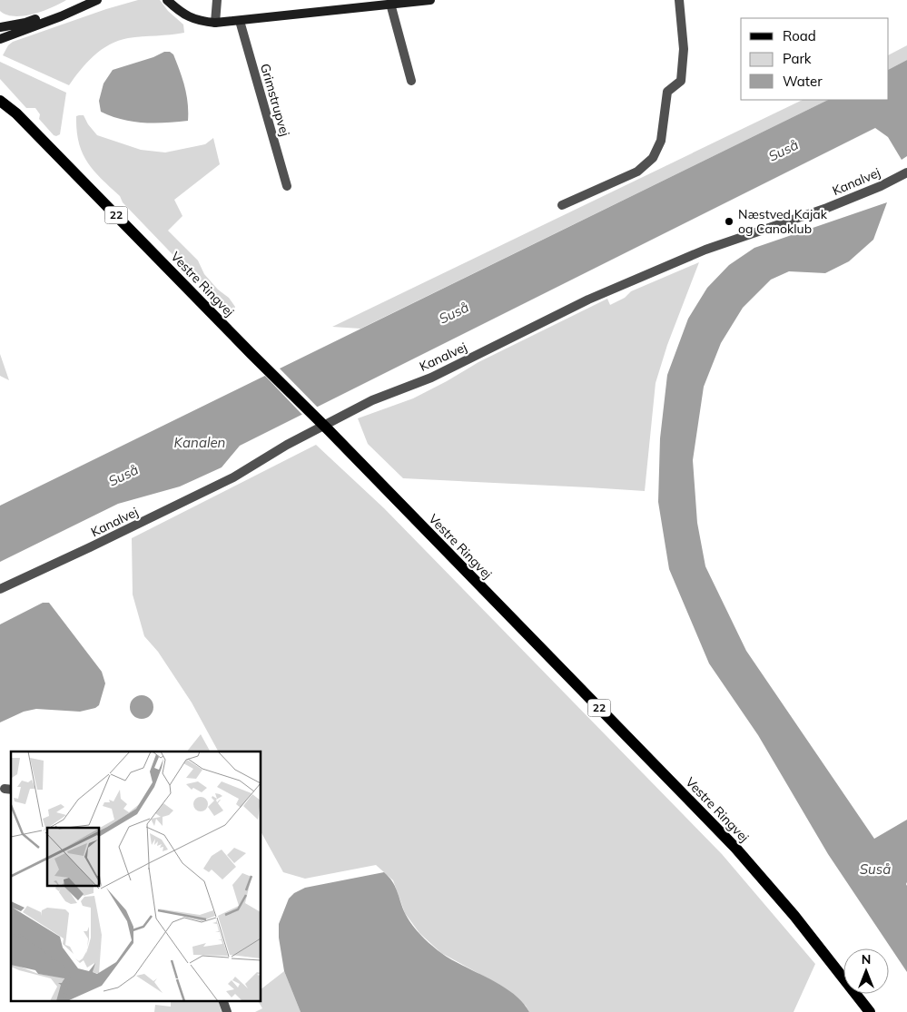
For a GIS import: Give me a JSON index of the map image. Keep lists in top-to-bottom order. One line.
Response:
{"streets":{"main road":["22","Vestre Ringvej"],"street":["Grimstrupvej","Kanalvej"]},"water":["Suså","Kanalen"],"places":["Næstved Kajak og Canoklub"],"legend":["Road","Park","Water"],"north":"top"}
